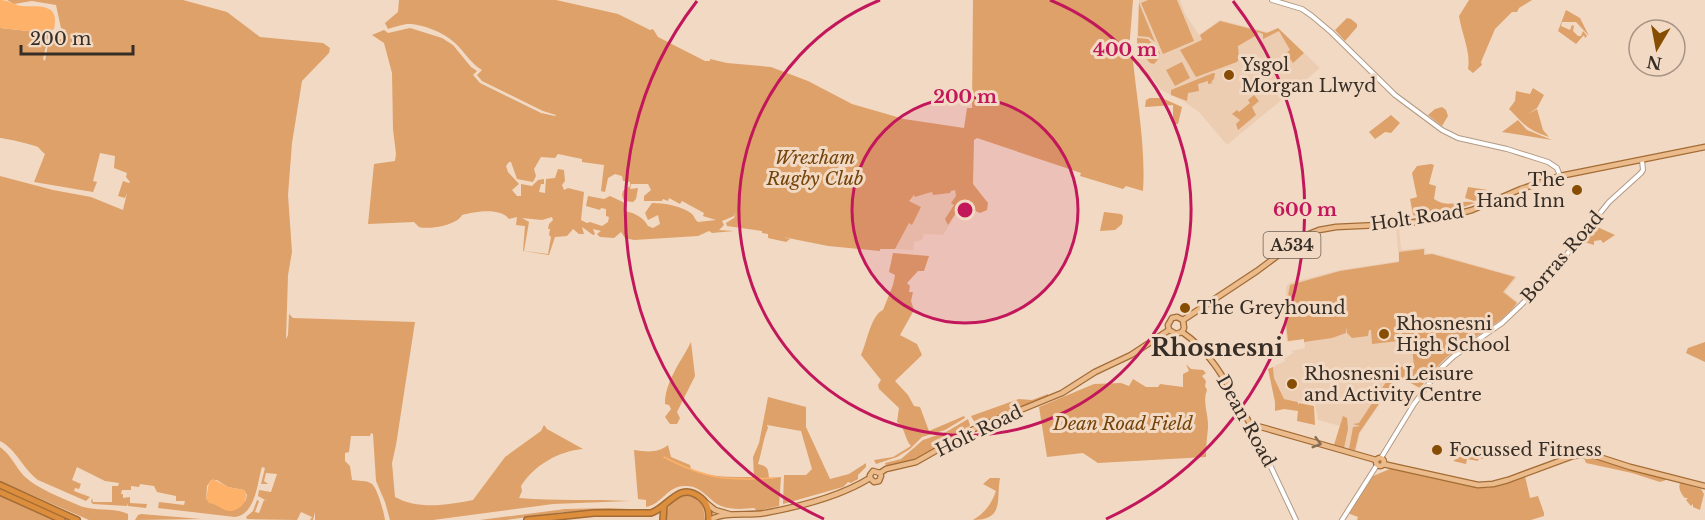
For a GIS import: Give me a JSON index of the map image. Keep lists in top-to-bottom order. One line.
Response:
{"streets":{"main road":["Holt Road","A534","Dean Road"],"street":["Borras Road"]},"crossings":[["Holt Road","Borras Road"],["Holt Road","Dean Road"]],"districts":["Rhosnesni"],"parks":["Wrexham Rugby Club","Dean Road Field"],"places":["Ysgol Morgan Llwyd","The Hand Inn","The Greyhound","Rhosnesni High School","Rhosnesni Leisure and Activity Centre","Focussed Fitness"],"scale_bar":"200 m","north":"bottom","rings":["400 m","200 m","600 m"]}
